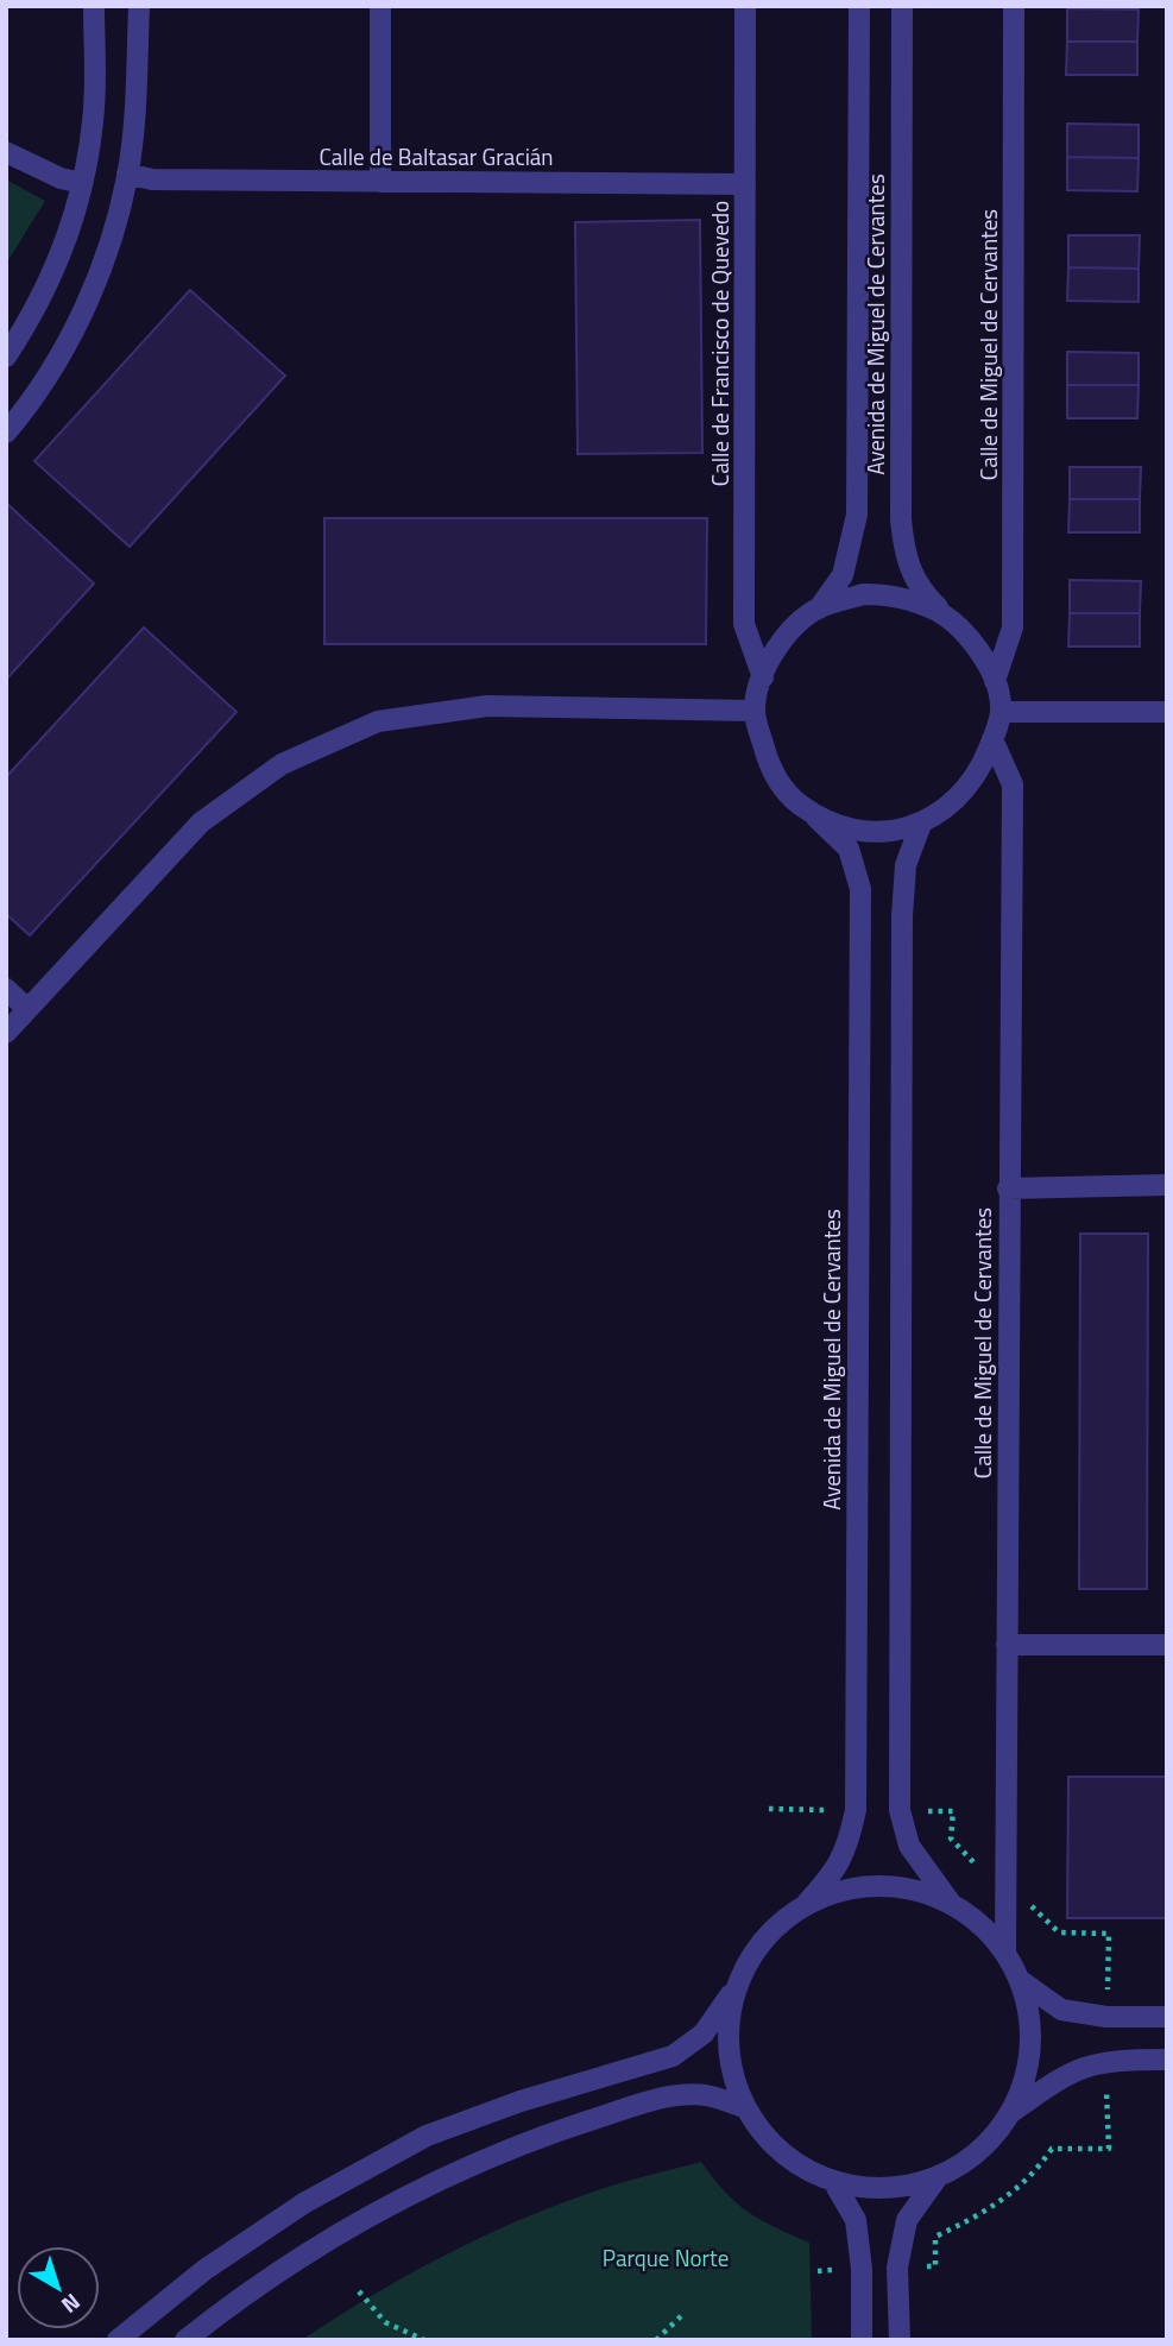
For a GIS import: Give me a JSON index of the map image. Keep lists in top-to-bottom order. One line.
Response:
{"streets":{"street":["Calle de Baltasar Gracián","Avenida de Miguel de Cervantes","Calle de Francisco de Quevedo","Calle de Miguel de Cervantes"]},"crossings":[["Calle de Baltasar Gracián","Calle de Francisco de Quevedo"],["Avenida de Miguel de Cervantes","Calle de Francisco de Quevedo"],["Avenida de Miguel de Cervantes","Calle de Miguel de Cervantes"],["Calle de Francisco de Quevedo","Calle de Miguel de Cervantes"]],"parks":["Parque Norte"],"north":"bottom right"}
